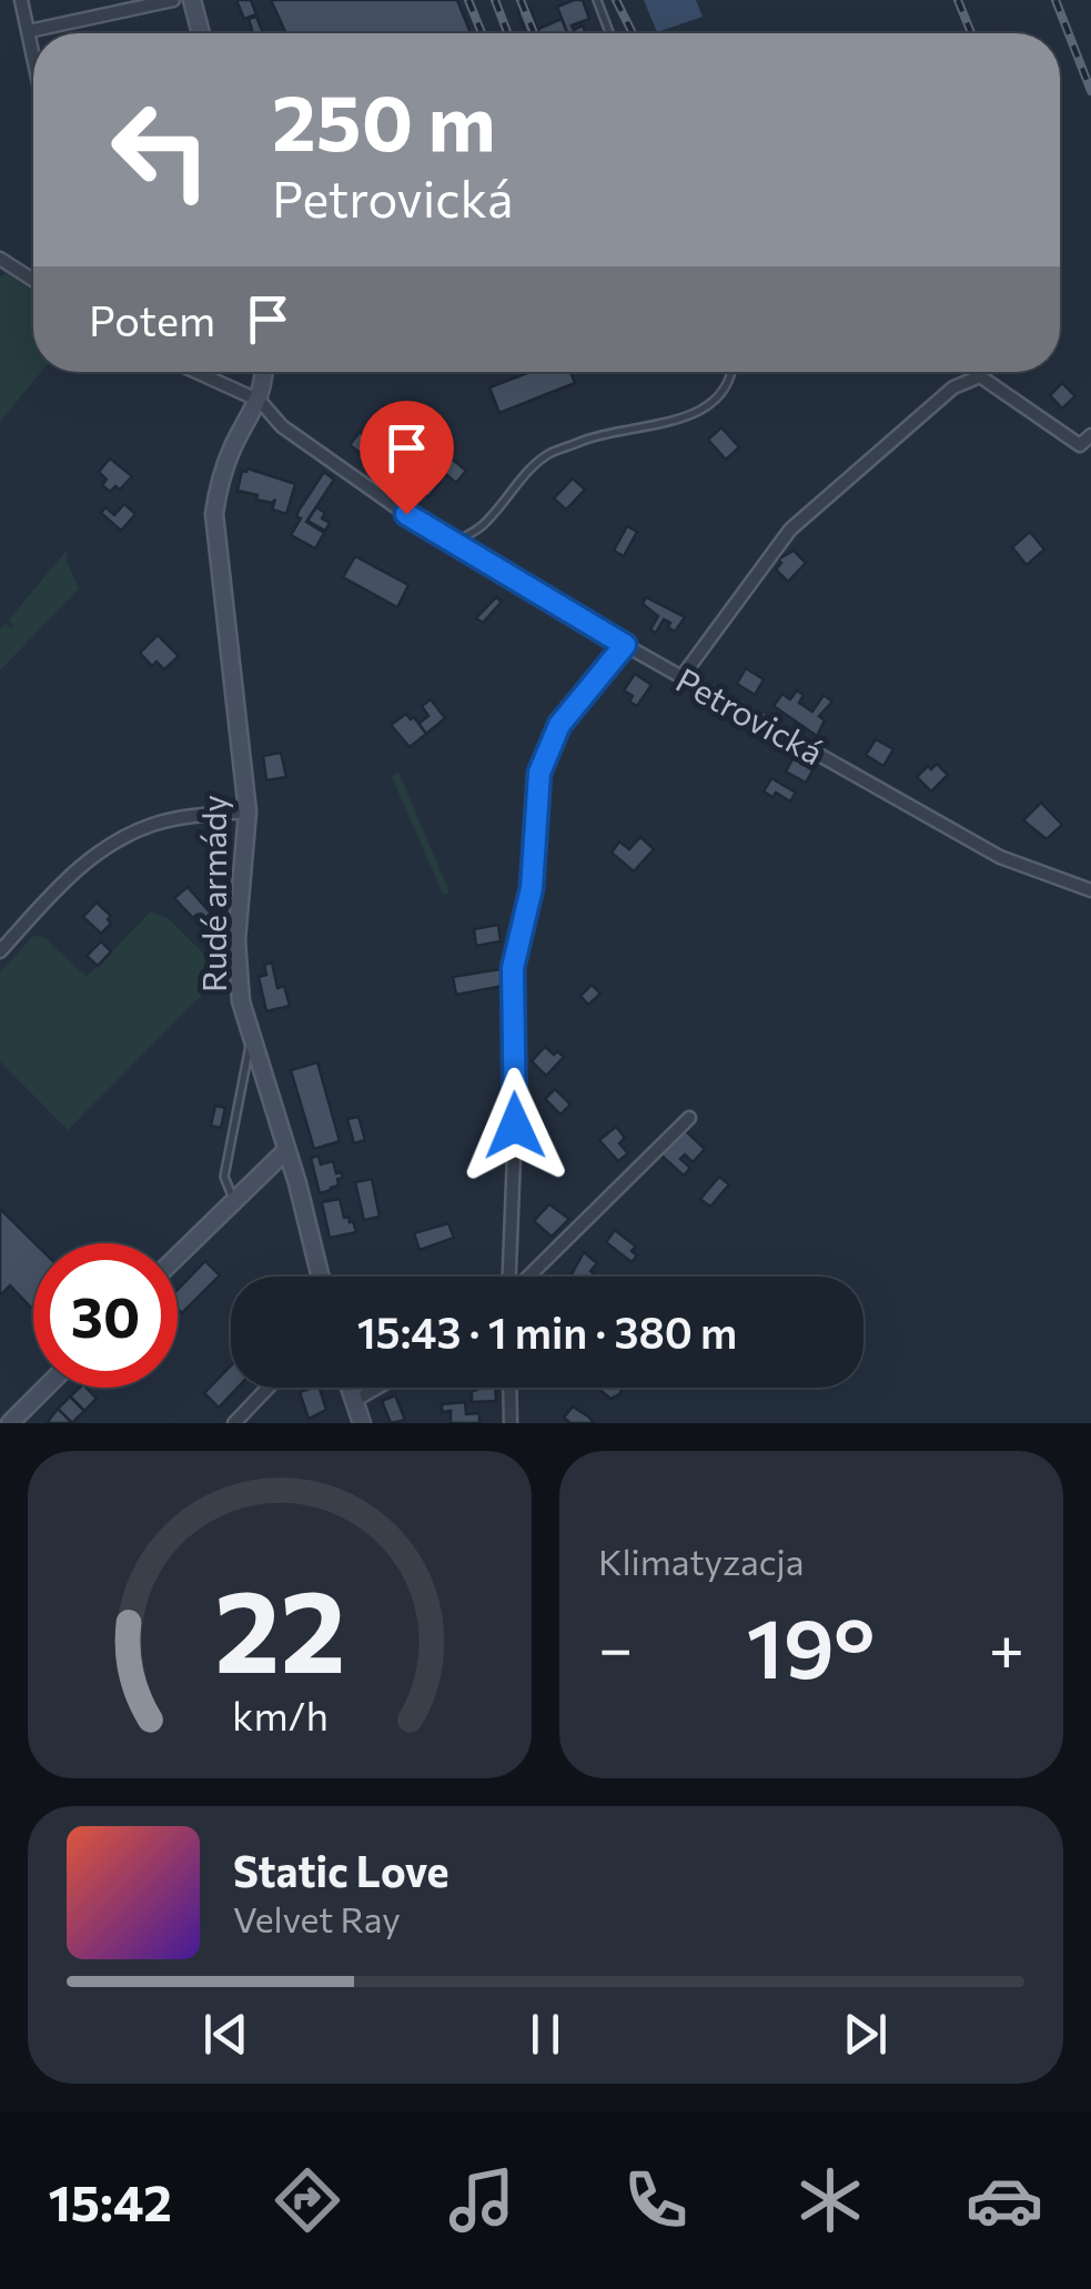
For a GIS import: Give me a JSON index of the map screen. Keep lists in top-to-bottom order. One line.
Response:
{"streets":{"main road":["Rudé armády"],"street":["Petrovická"]},"crossings":[["Petrovická","Rudé armády"]],"page":{"turn":["250 m","Petrovická"],"then":"Potem","limit":"30","trip":"15:43 · 1 min · 380 m","tile":"Klimatyzacja","heat":["−","19°","+"],"song":["Static Love","Velvet Ray"],"tabs":"15:42","gauge":["22","km/h"]}}
